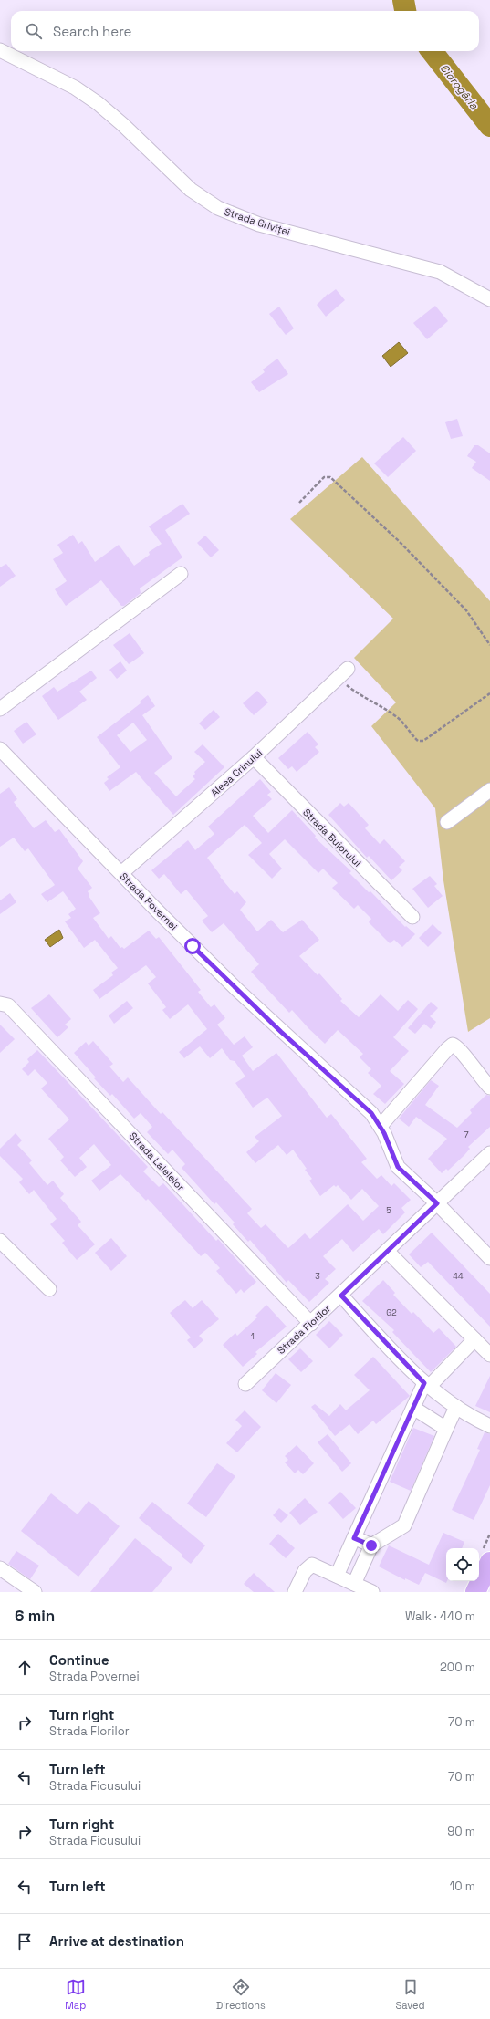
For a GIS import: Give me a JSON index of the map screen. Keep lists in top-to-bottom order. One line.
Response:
{"streets":{"street":["Strada Griviței","Aleea Crinului","Strada Bujorului","Strada Povernei","Strada Lalelelor","Strada Florilor"]},"crossings":[["Aleea Crinului","Strada Bujorului"],["Aleea Crinului","Strada Povernei"],["Strada Povernei","Strada Florilor"],["Strada Lalelelor","Strada Florilor"]],"water":["Ciorogârla"],"house_numbers":["7","5","3","44","G2","1"],"page":{"search":"Search here","heading":["6 min","Walk · 440 m"],"list":[["Continue","Strada Povernei","200 m"],["Turn right","Strada Florilor","70 m"],["Turn left","Strada Ficusului","70 m"],["Turn right","Strada Ficusului","90 m"],["Turn left","10 m"],"Arrive at destination"],"nav":["Map","Directions","Saved"]}}
